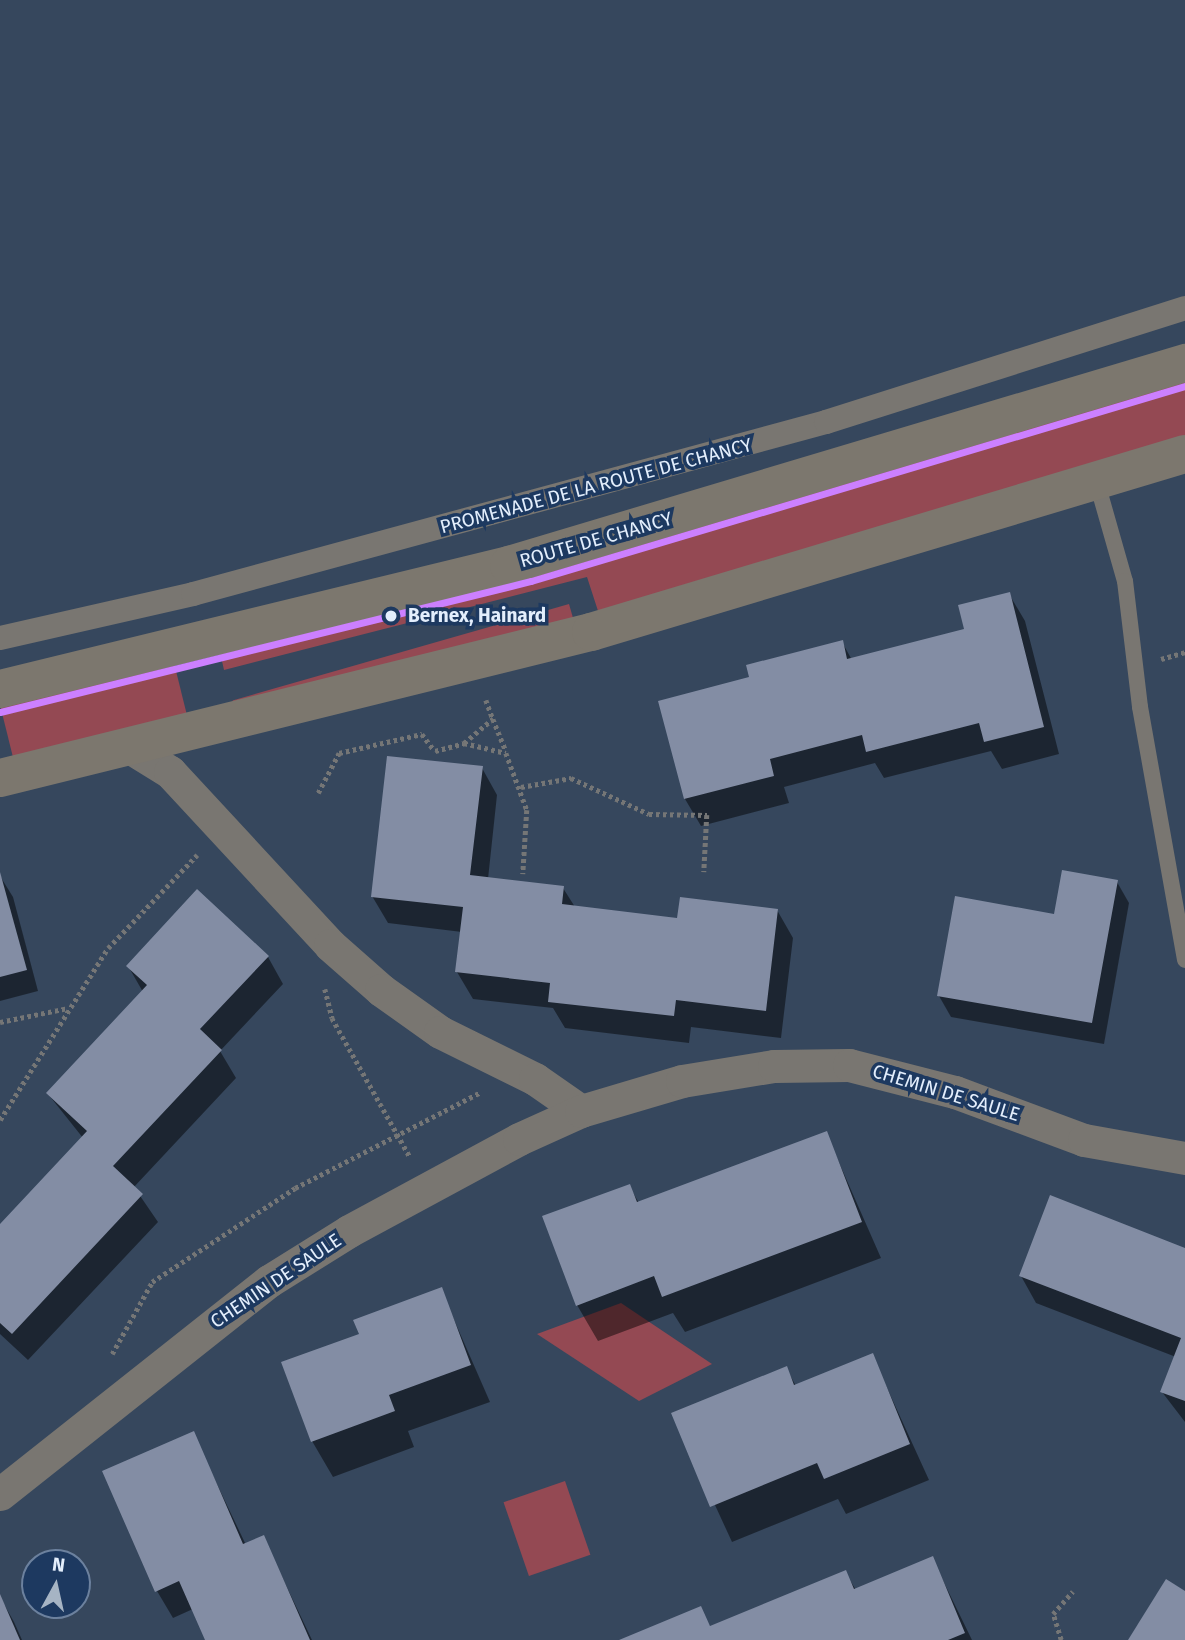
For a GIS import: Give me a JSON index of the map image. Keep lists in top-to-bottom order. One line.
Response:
{"streets":{"main road":["ROUTE DE CHANCY"],"street":["PROMENADE DE LA ROUTE DE CHANCY","CHEMIN DE SAULE"]},"places":["Bernex, Hainard"],"north":"top"}
